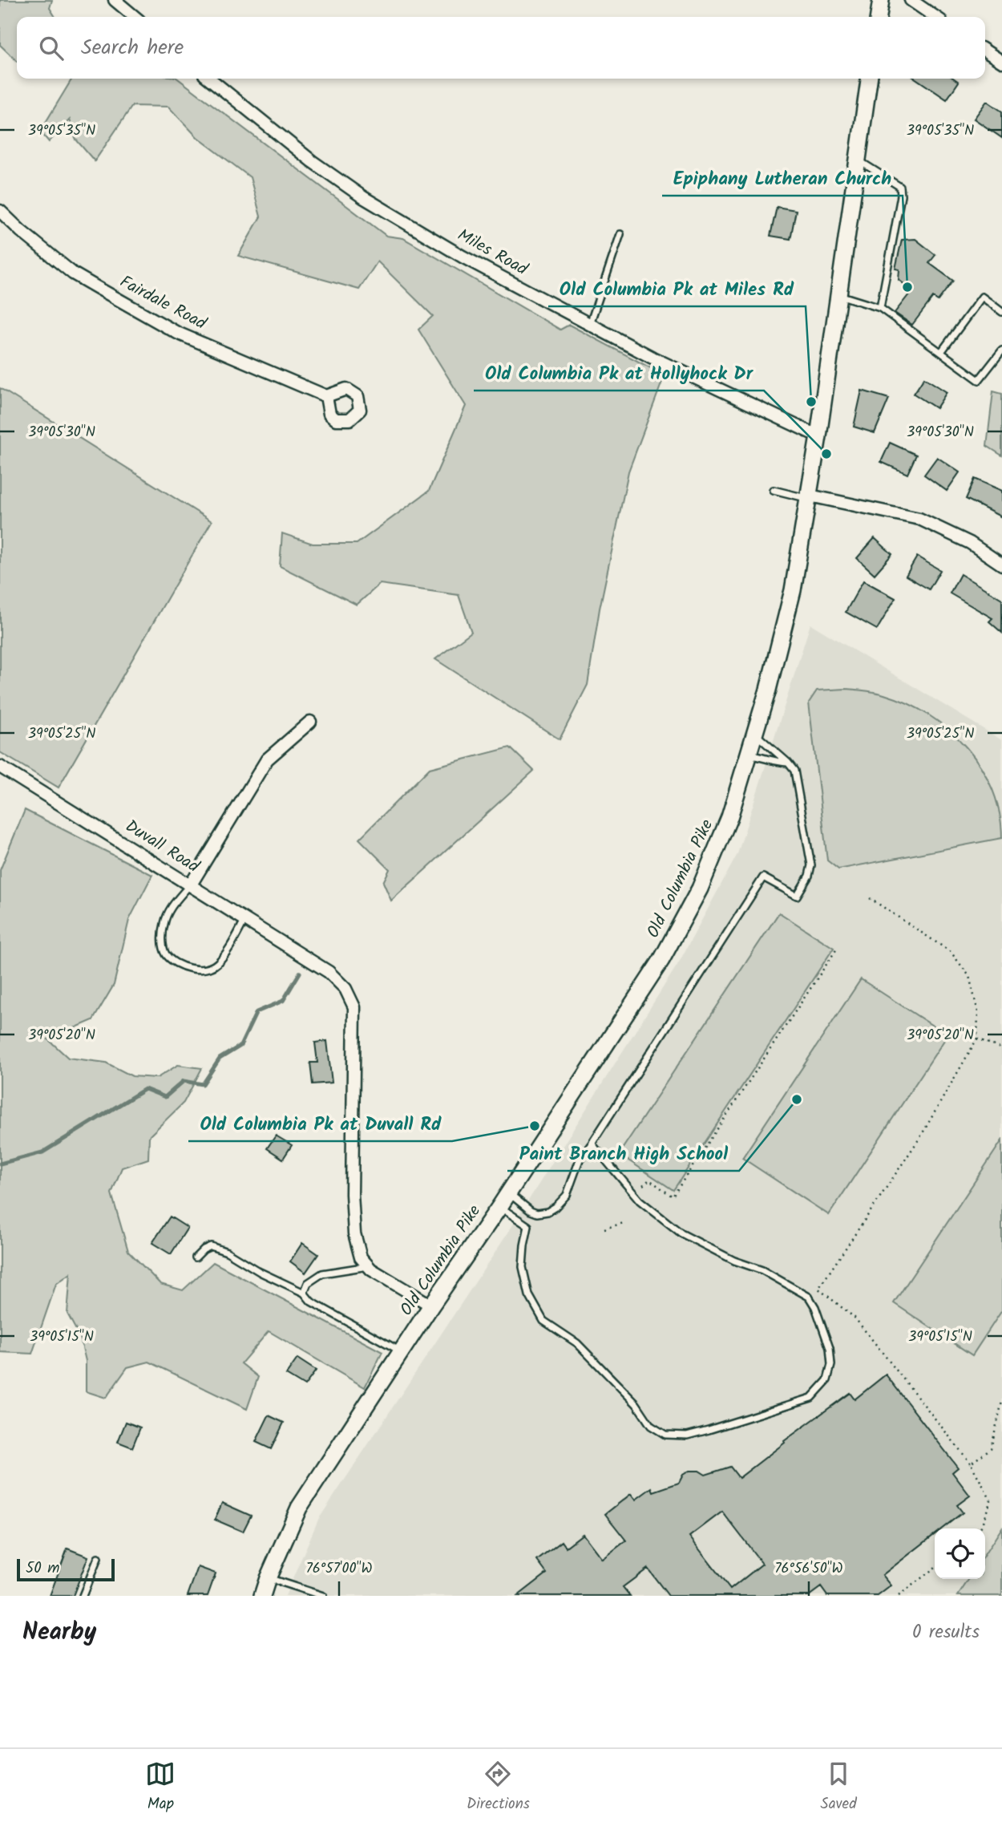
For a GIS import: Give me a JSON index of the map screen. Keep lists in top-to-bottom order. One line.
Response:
{"streets":{"main road":["Old Columbia Pike"],"street":["Miles Road","Fairdale Road","Duvall Road"]},"crossings":[["Miles Road","Old Columbia Pike"]],"places":["Epiphany Lutheran Church","Old Columbia Pk at Miles Rd","Old Columbia Pk at Hollyhock Dr","Paint Branch High School","Old Columbia Pk at Duvall Rd"],"scale_bar":"50 m","page":{"search":"Search here","scale":"50 m","heading":["Nearby","0 results"],"nav":["Map","Directions","Saved"]},"coordinates":["39°05'35\"N","39°05'30\"N","39°05'25\"N","39°05'20\"N","39°05'15\"N","76°57'00\"W","76°56'50\"W"]}
